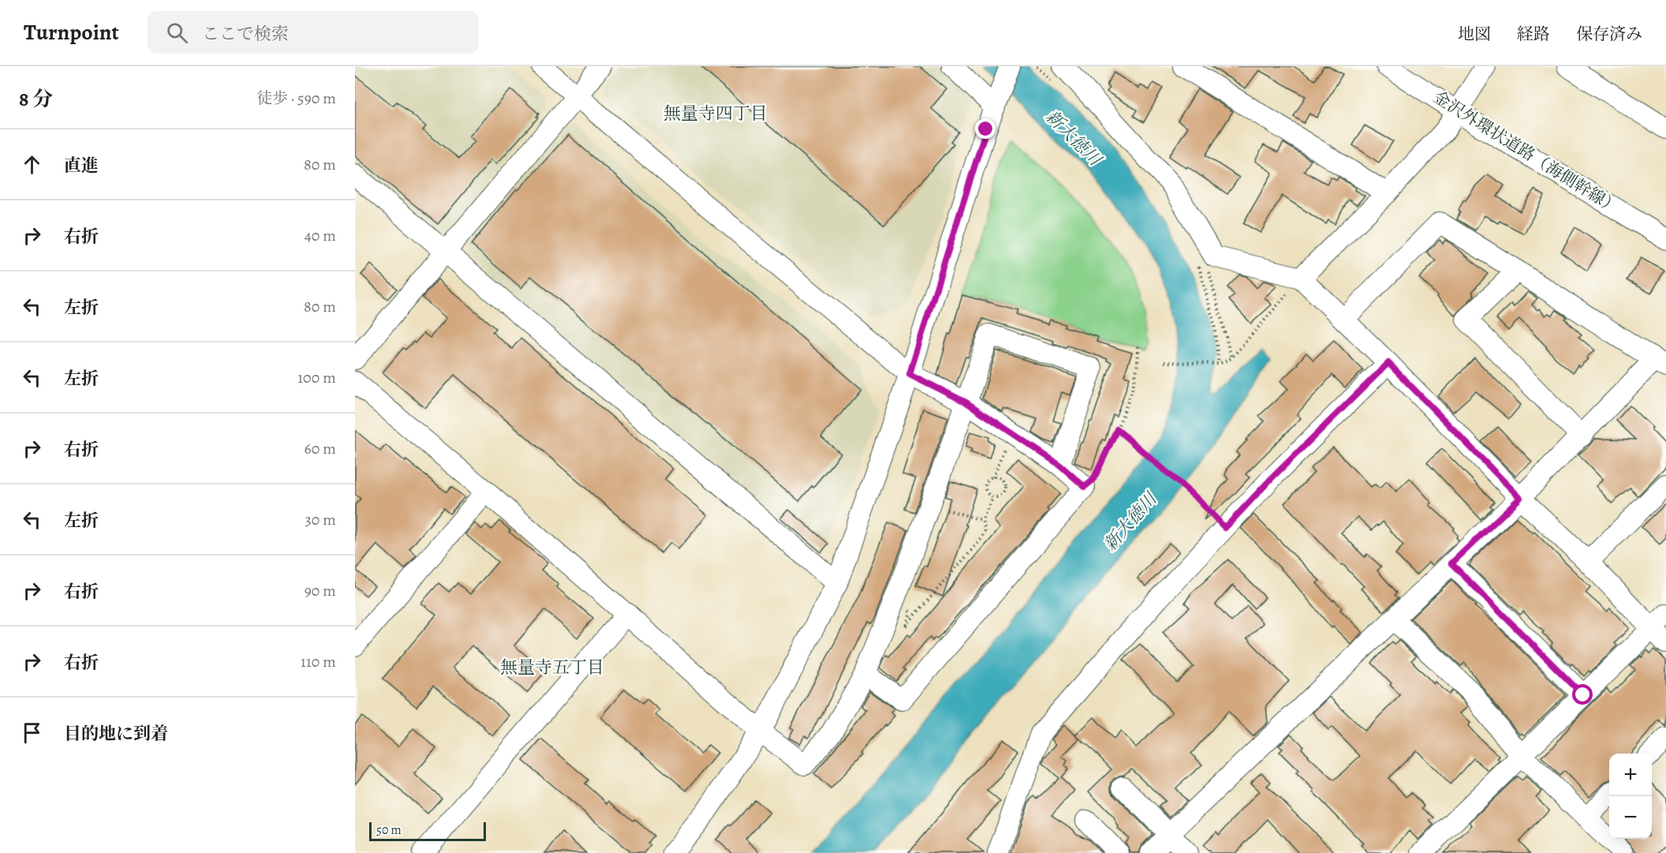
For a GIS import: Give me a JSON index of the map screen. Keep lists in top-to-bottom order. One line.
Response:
{"streets":{"street":["金沢外環状道路（海側幹線）"]},"districts":["無量寺四丁目","無量寺五丁目"],"water":["新大徳川"],"scale_bar":"50 m","page":{"header":"Turnpoint","search":"ここで検索","nav":["地図","経路","保存済み"],"heading":["8 分","徒歩 · 590 m"],"list":[["直進","80 m"],["右折","40 m"],["左折","80 m"],["左折","100 m"],["右折","60 m"],["左折","30 m"],["右折","90 m"],["右折","110 m"],"目的地に到着"],"map_buttons":["+","−"],"scale":"50 m"}}
